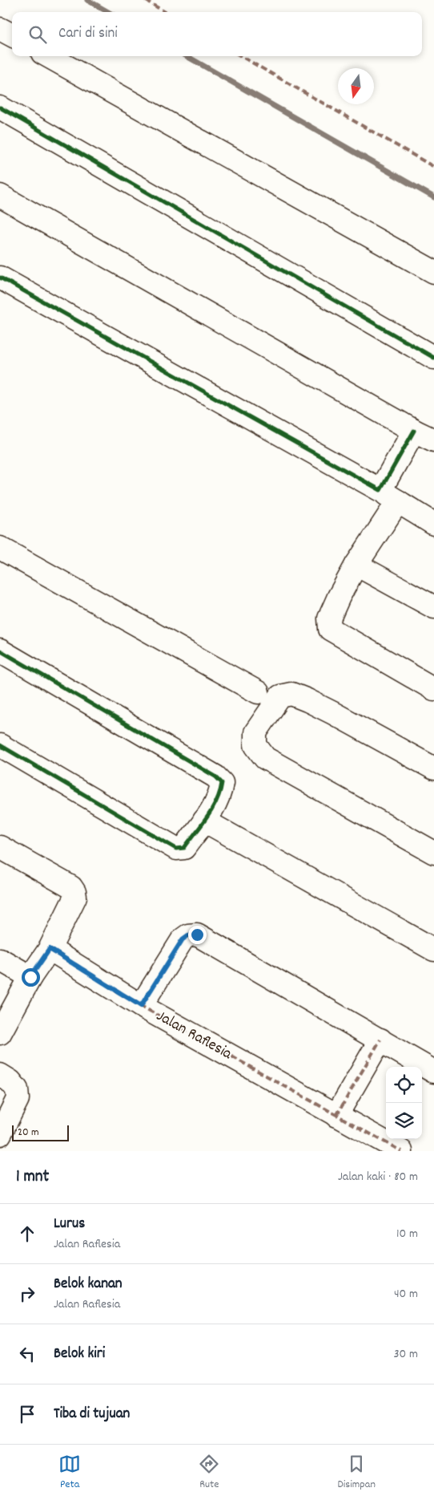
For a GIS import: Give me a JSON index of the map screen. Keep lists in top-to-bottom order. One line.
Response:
{"streets":{"street":["Jalan Raflesia"]},"scale_bar":"20 m","north":"bottom","page":{"search":"Cari di sini","scale":"20 m","heading":["1 mnt","Jalan kaki · 80 m"],"list":[["Lurus","Jalan Raflesia","10 m"],["Belok kanan","Jalan Raflesia","40 m"],["Belok kiri","30 m"],"Tiba di tujuan"],"nav":["Peta","Rute","Disimpan"]}}
